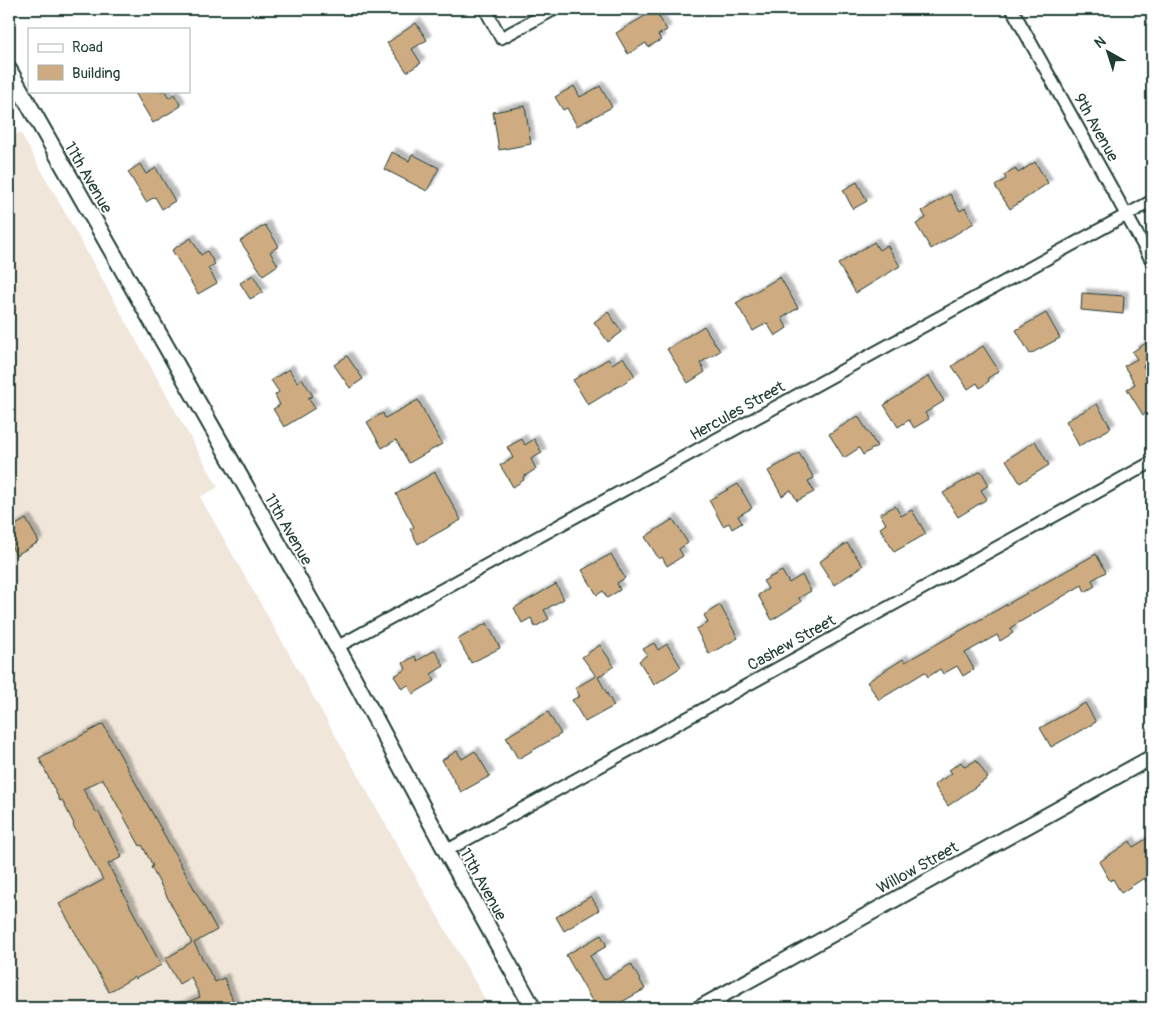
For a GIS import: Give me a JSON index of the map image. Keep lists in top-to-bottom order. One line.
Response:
{"streets":{"main road":["11th Avenue"],"street":["9th Avenue","Hercules Street","Cashew Street","Willow Street"]},"crossings":[["9th Avenue","Hercules Street"],["11th Avenue","Hercules Street"],["11th Avenue","Cashew Street"]],"legend":["Road","Building"],"north":"top left"}
